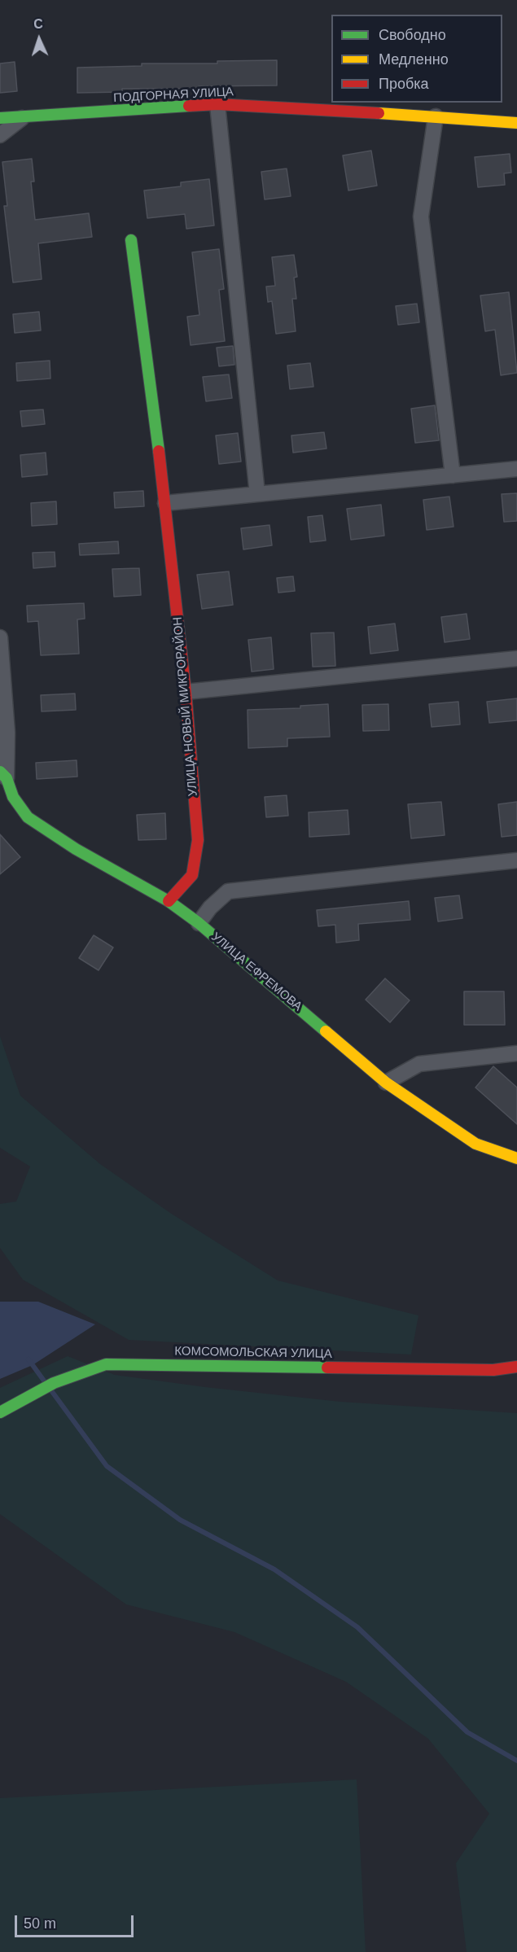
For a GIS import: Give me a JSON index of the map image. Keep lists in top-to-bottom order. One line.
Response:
{"streets":{"street":["ПОДГОРНАЯ УЛИЦА","УЛИЦА НОВЫЙ МИКРОРАЙОН","УЛИЦА ЕФРЕМОВА","КОМСОМОЛЬСКАЯ УЛИЦА"]},"crossings":[["УЛИЦА НОВЫЙ МИКРОРАЙОН","УЛИЦА ЕФРЕМОВА"]],"legend":["Свободно","Медленно","Пробка"],"scale_bar":"50 m","north":"top"}
